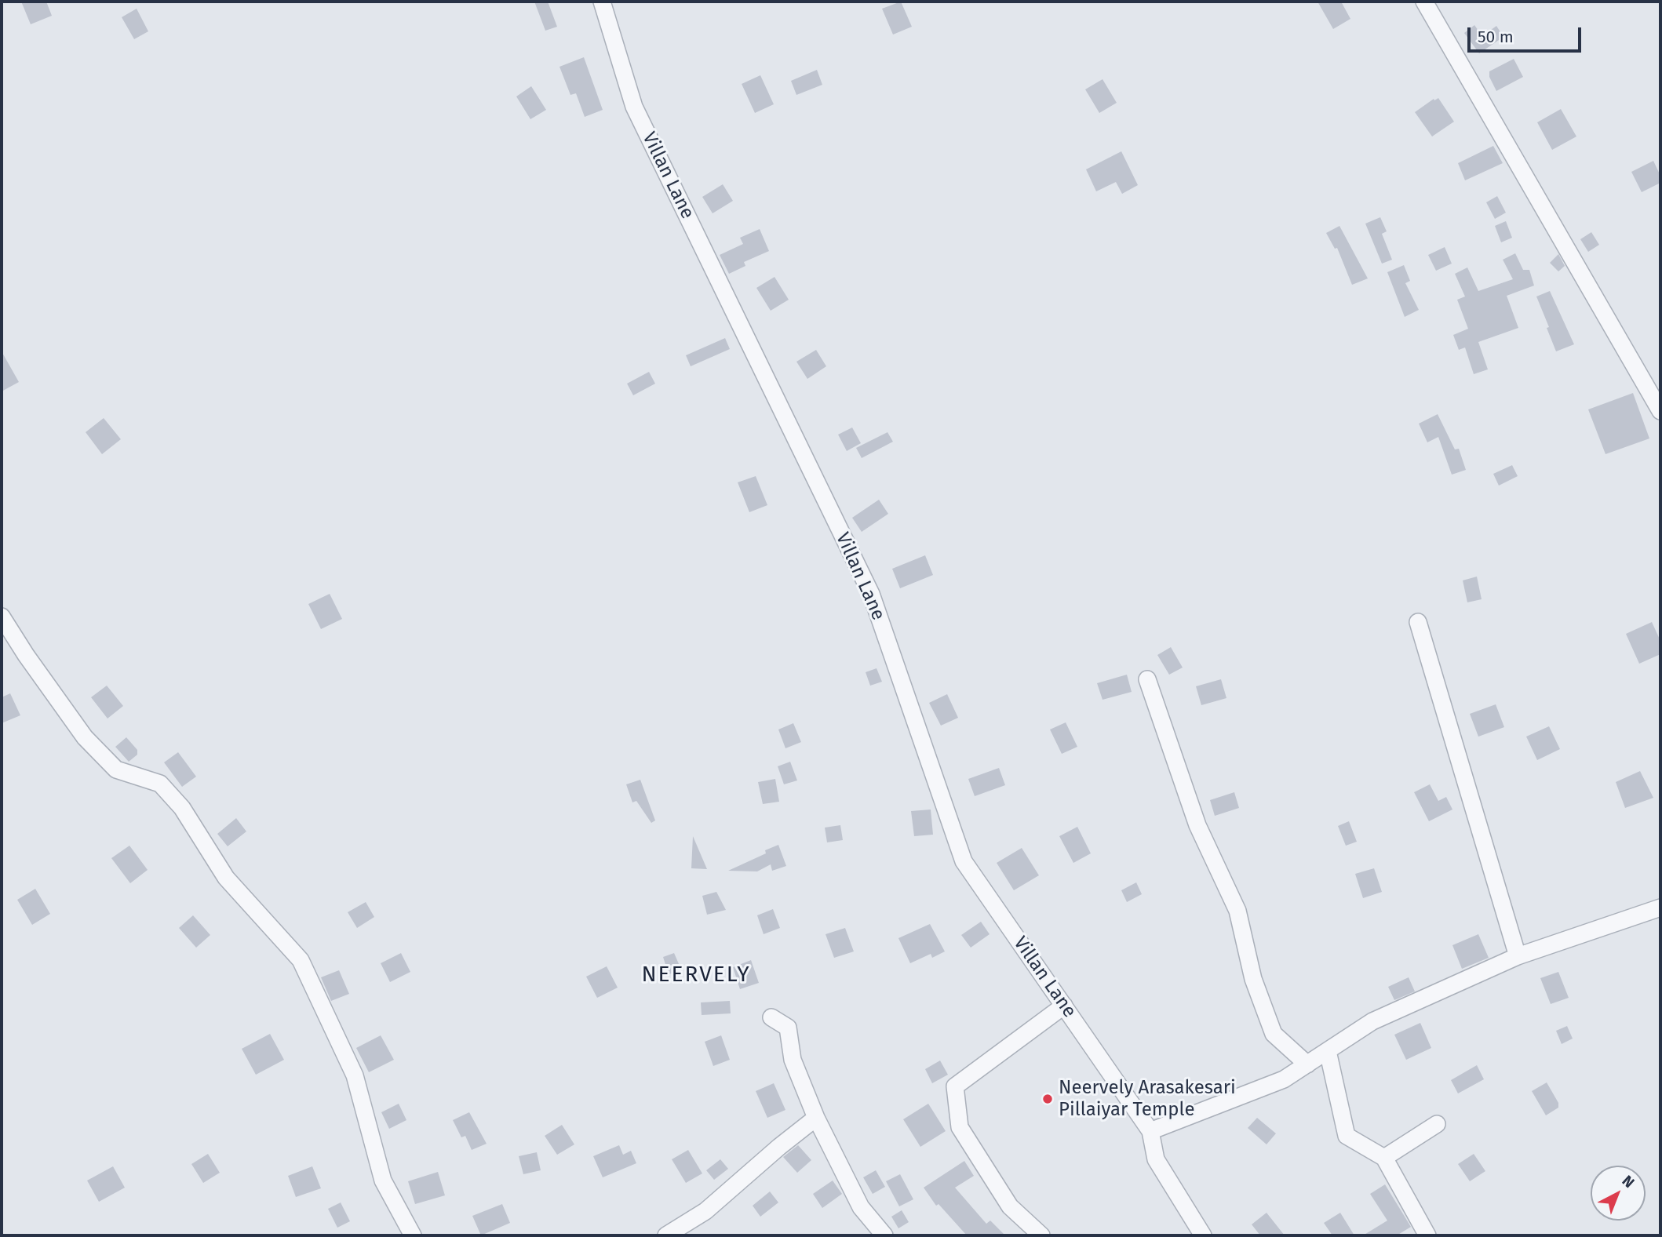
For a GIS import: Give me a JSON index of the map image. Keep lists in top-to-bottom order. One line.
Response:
{"streets":{"street":["Villan Lane"]},"districts":["NEERVELY"],"places":["Neervely Arasakesari Pillaiyar Temple"],"scale_bar":"50 m","north":"top right"}
